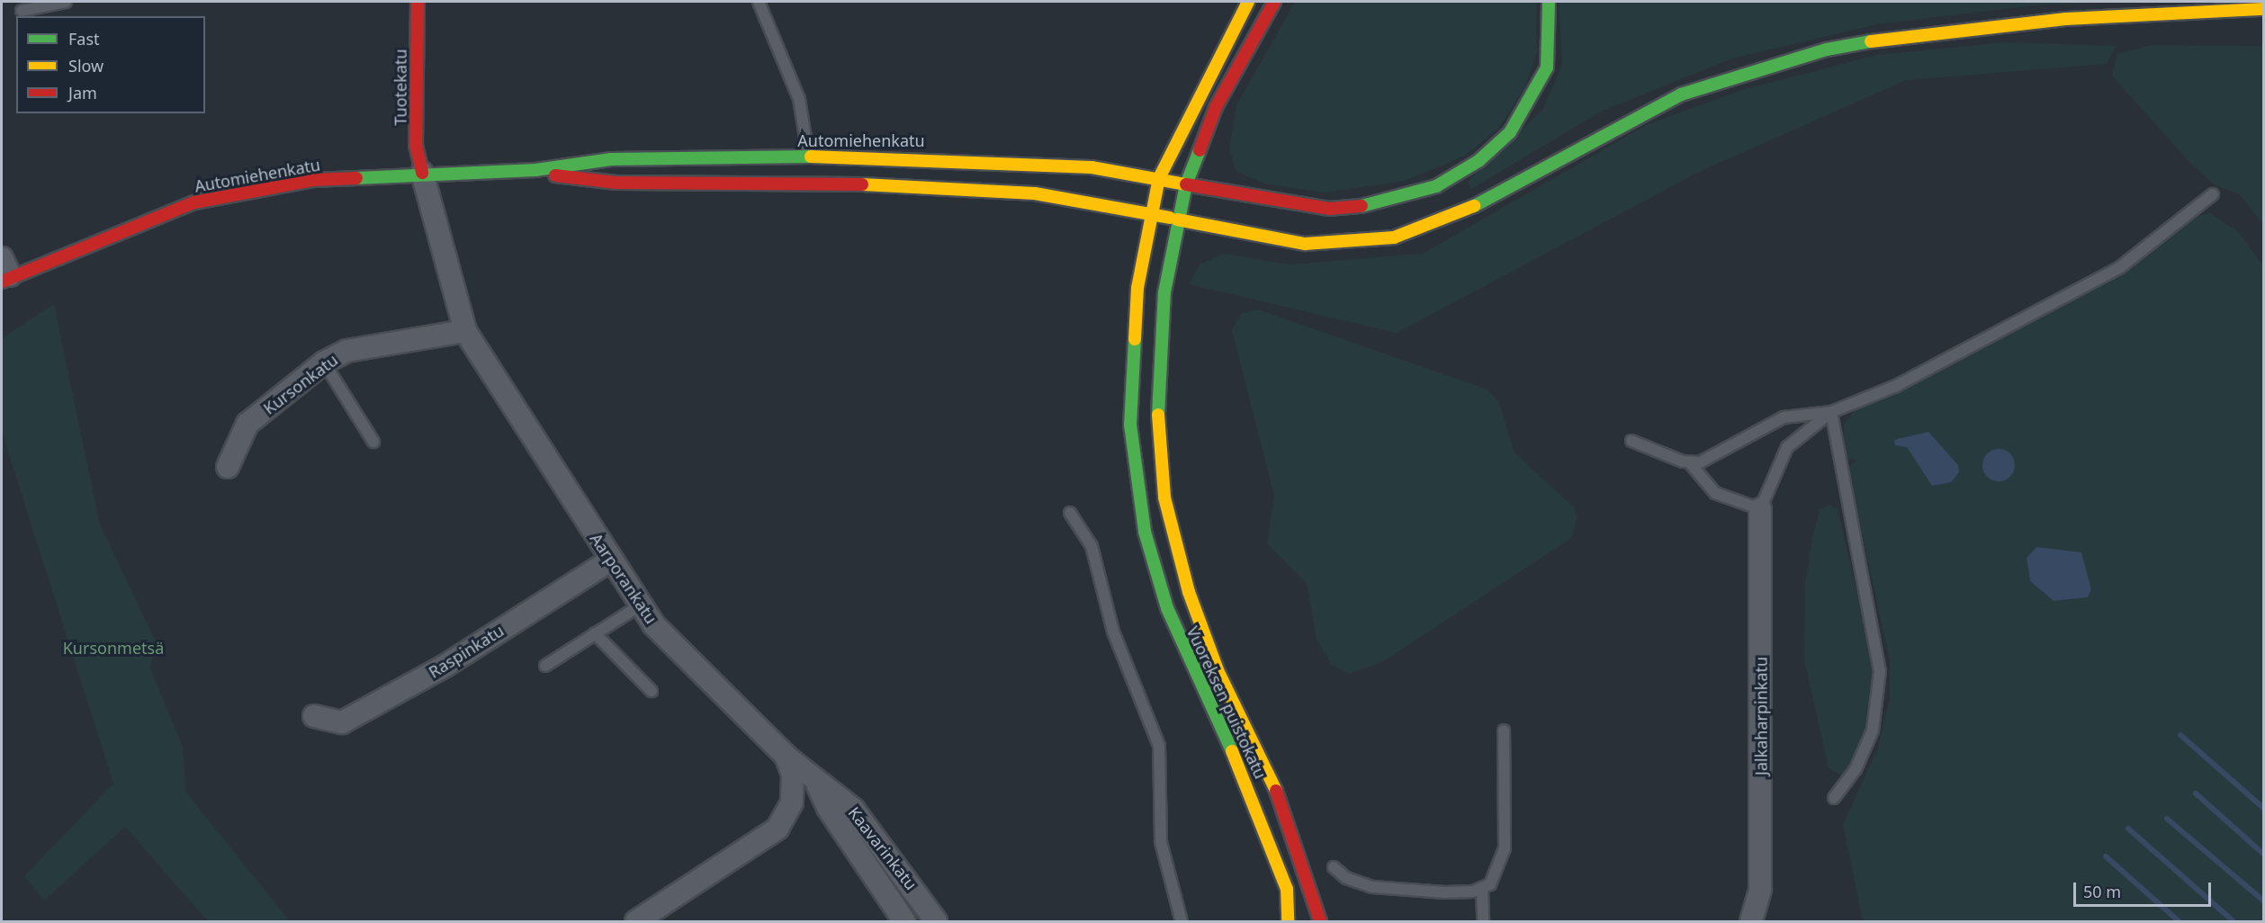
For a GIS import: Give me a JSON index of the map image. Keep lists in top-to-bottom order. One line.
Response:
{"streets":{"main road":["Tuotekatu","Automiehenkatu","Vuoreksen puistokatu"],"street":["Kursonkatu","Aarporankatu","Raspinkatu","Jalkaharpinkatu","Kaavarinkatu"]},"crossings":[["Tuotekatu","Automiehenkatu"],["Tuotekatu","Aarporankatu"],["Automiehenkatu","Aarporankatu"],["Automiehenkatu","Vuoreksen puistokatu"],["Kursonkatu","Aarporankatu"],["Aarporankatu","Raspinkatu"],["Aarporankatu","Kaavarinkatu"]],"parks":["Kursonmetsä"],"legend":["Fast","Slow","Jam"],"scale_bar":"50 m"}
